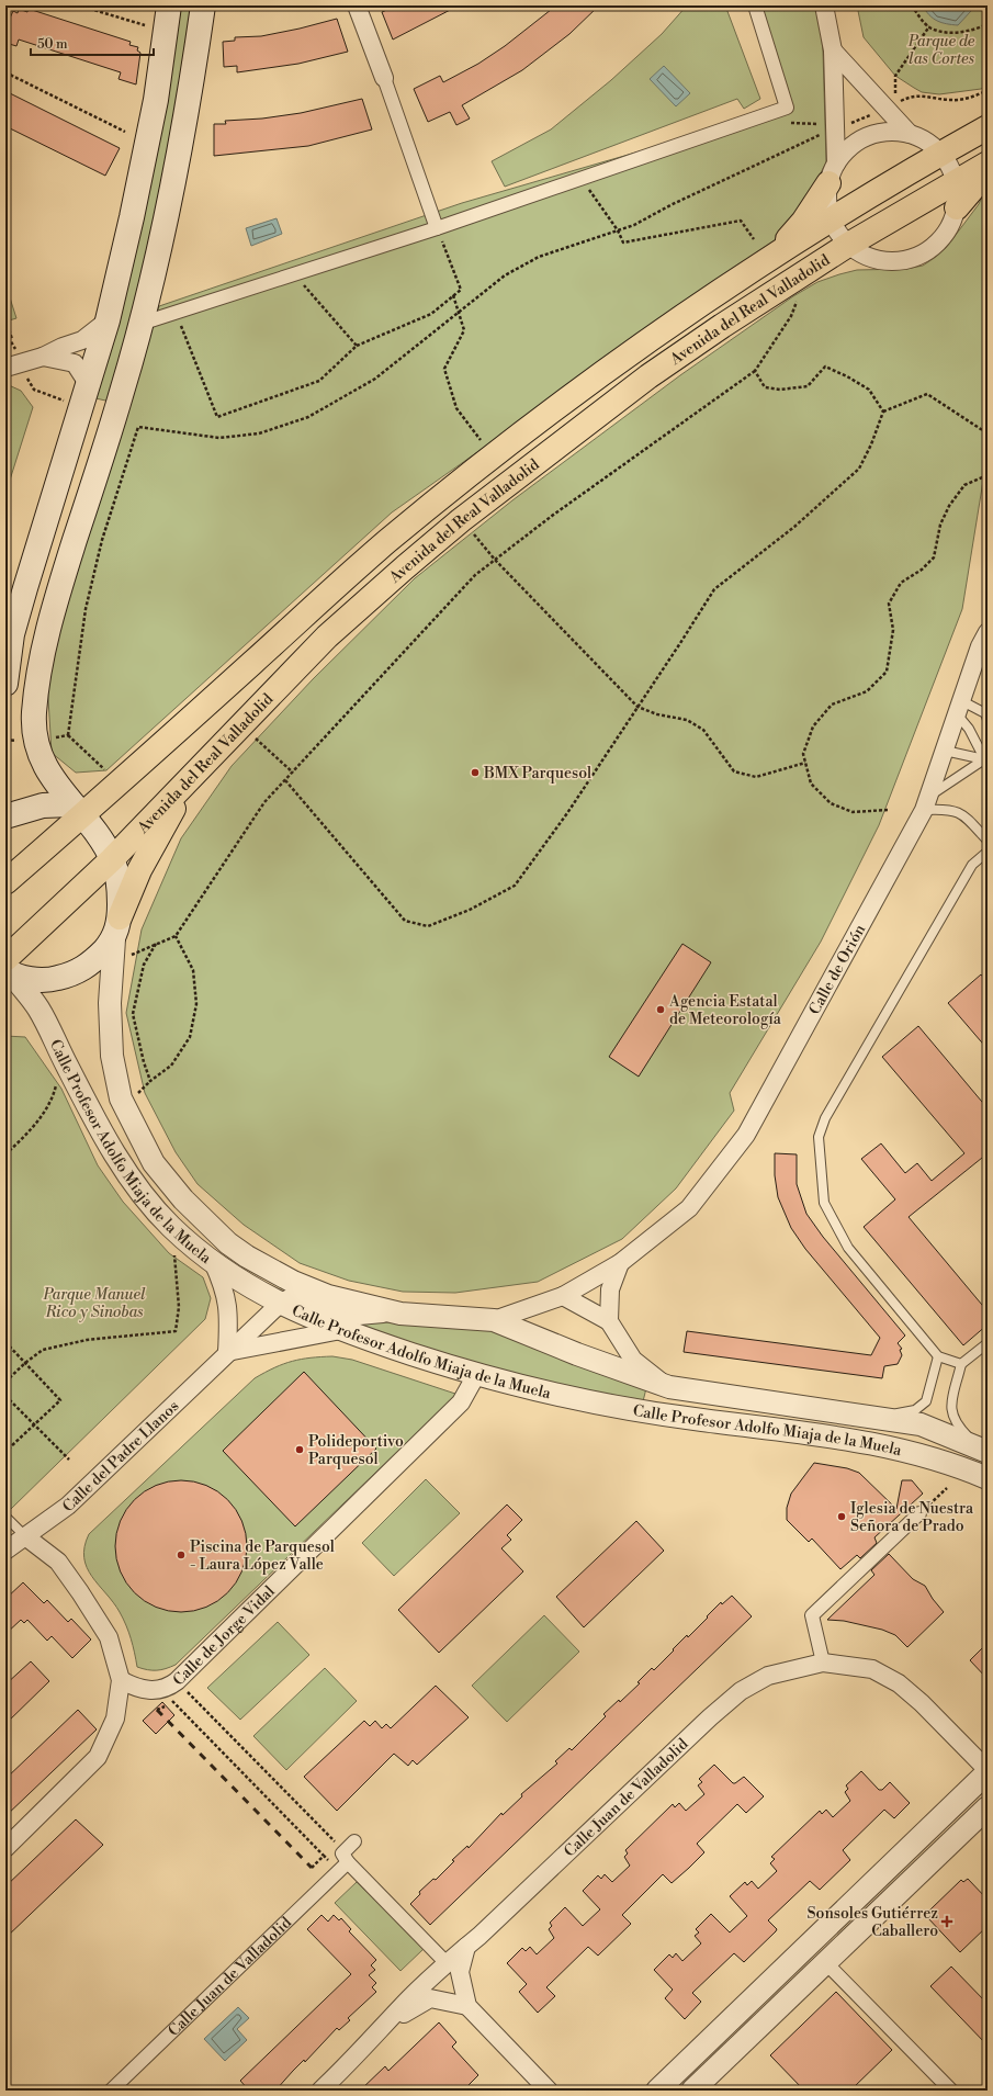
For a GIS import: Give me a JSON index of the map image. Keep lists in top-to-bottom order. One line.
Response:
{"streets":{"highway":["Avenida del Real Valladolid"],"street":["Calle de Orión","Calle Profesor Adolfo Miaja de la Muela","Calle del Padre Llanos","Calle de Jorge Vidal","Calle Juan de Valladolid"]},"crossings":[["Avenida del Real Valladolid","Calle Profesor Adolfo Miaja de la Muela"],["Calle de Orión","Calle Profesor Adolfo Miaja de la Muela"],["Calle Profesor Adolfo Miaja de la Muela","Calle del Padre Llanos"],["Calle Profesor Adolfo Miaja de la Muela","Calle de Jorge Vidal"]],"parks":["Parque de las Cortes","Parque Manuel Rico y Sinobas"],"places":{"other":["BMX Parquesol","Agencia Estatal de Meteorología","Polideportivo Parquesol","Iglesia de Nuestra Señora de Prado","Piscina de Parquesol - Laura López Valle"],"health":["Sonsoles Gutiérrez Caballero"]},"scale_bar":"50 m"}
